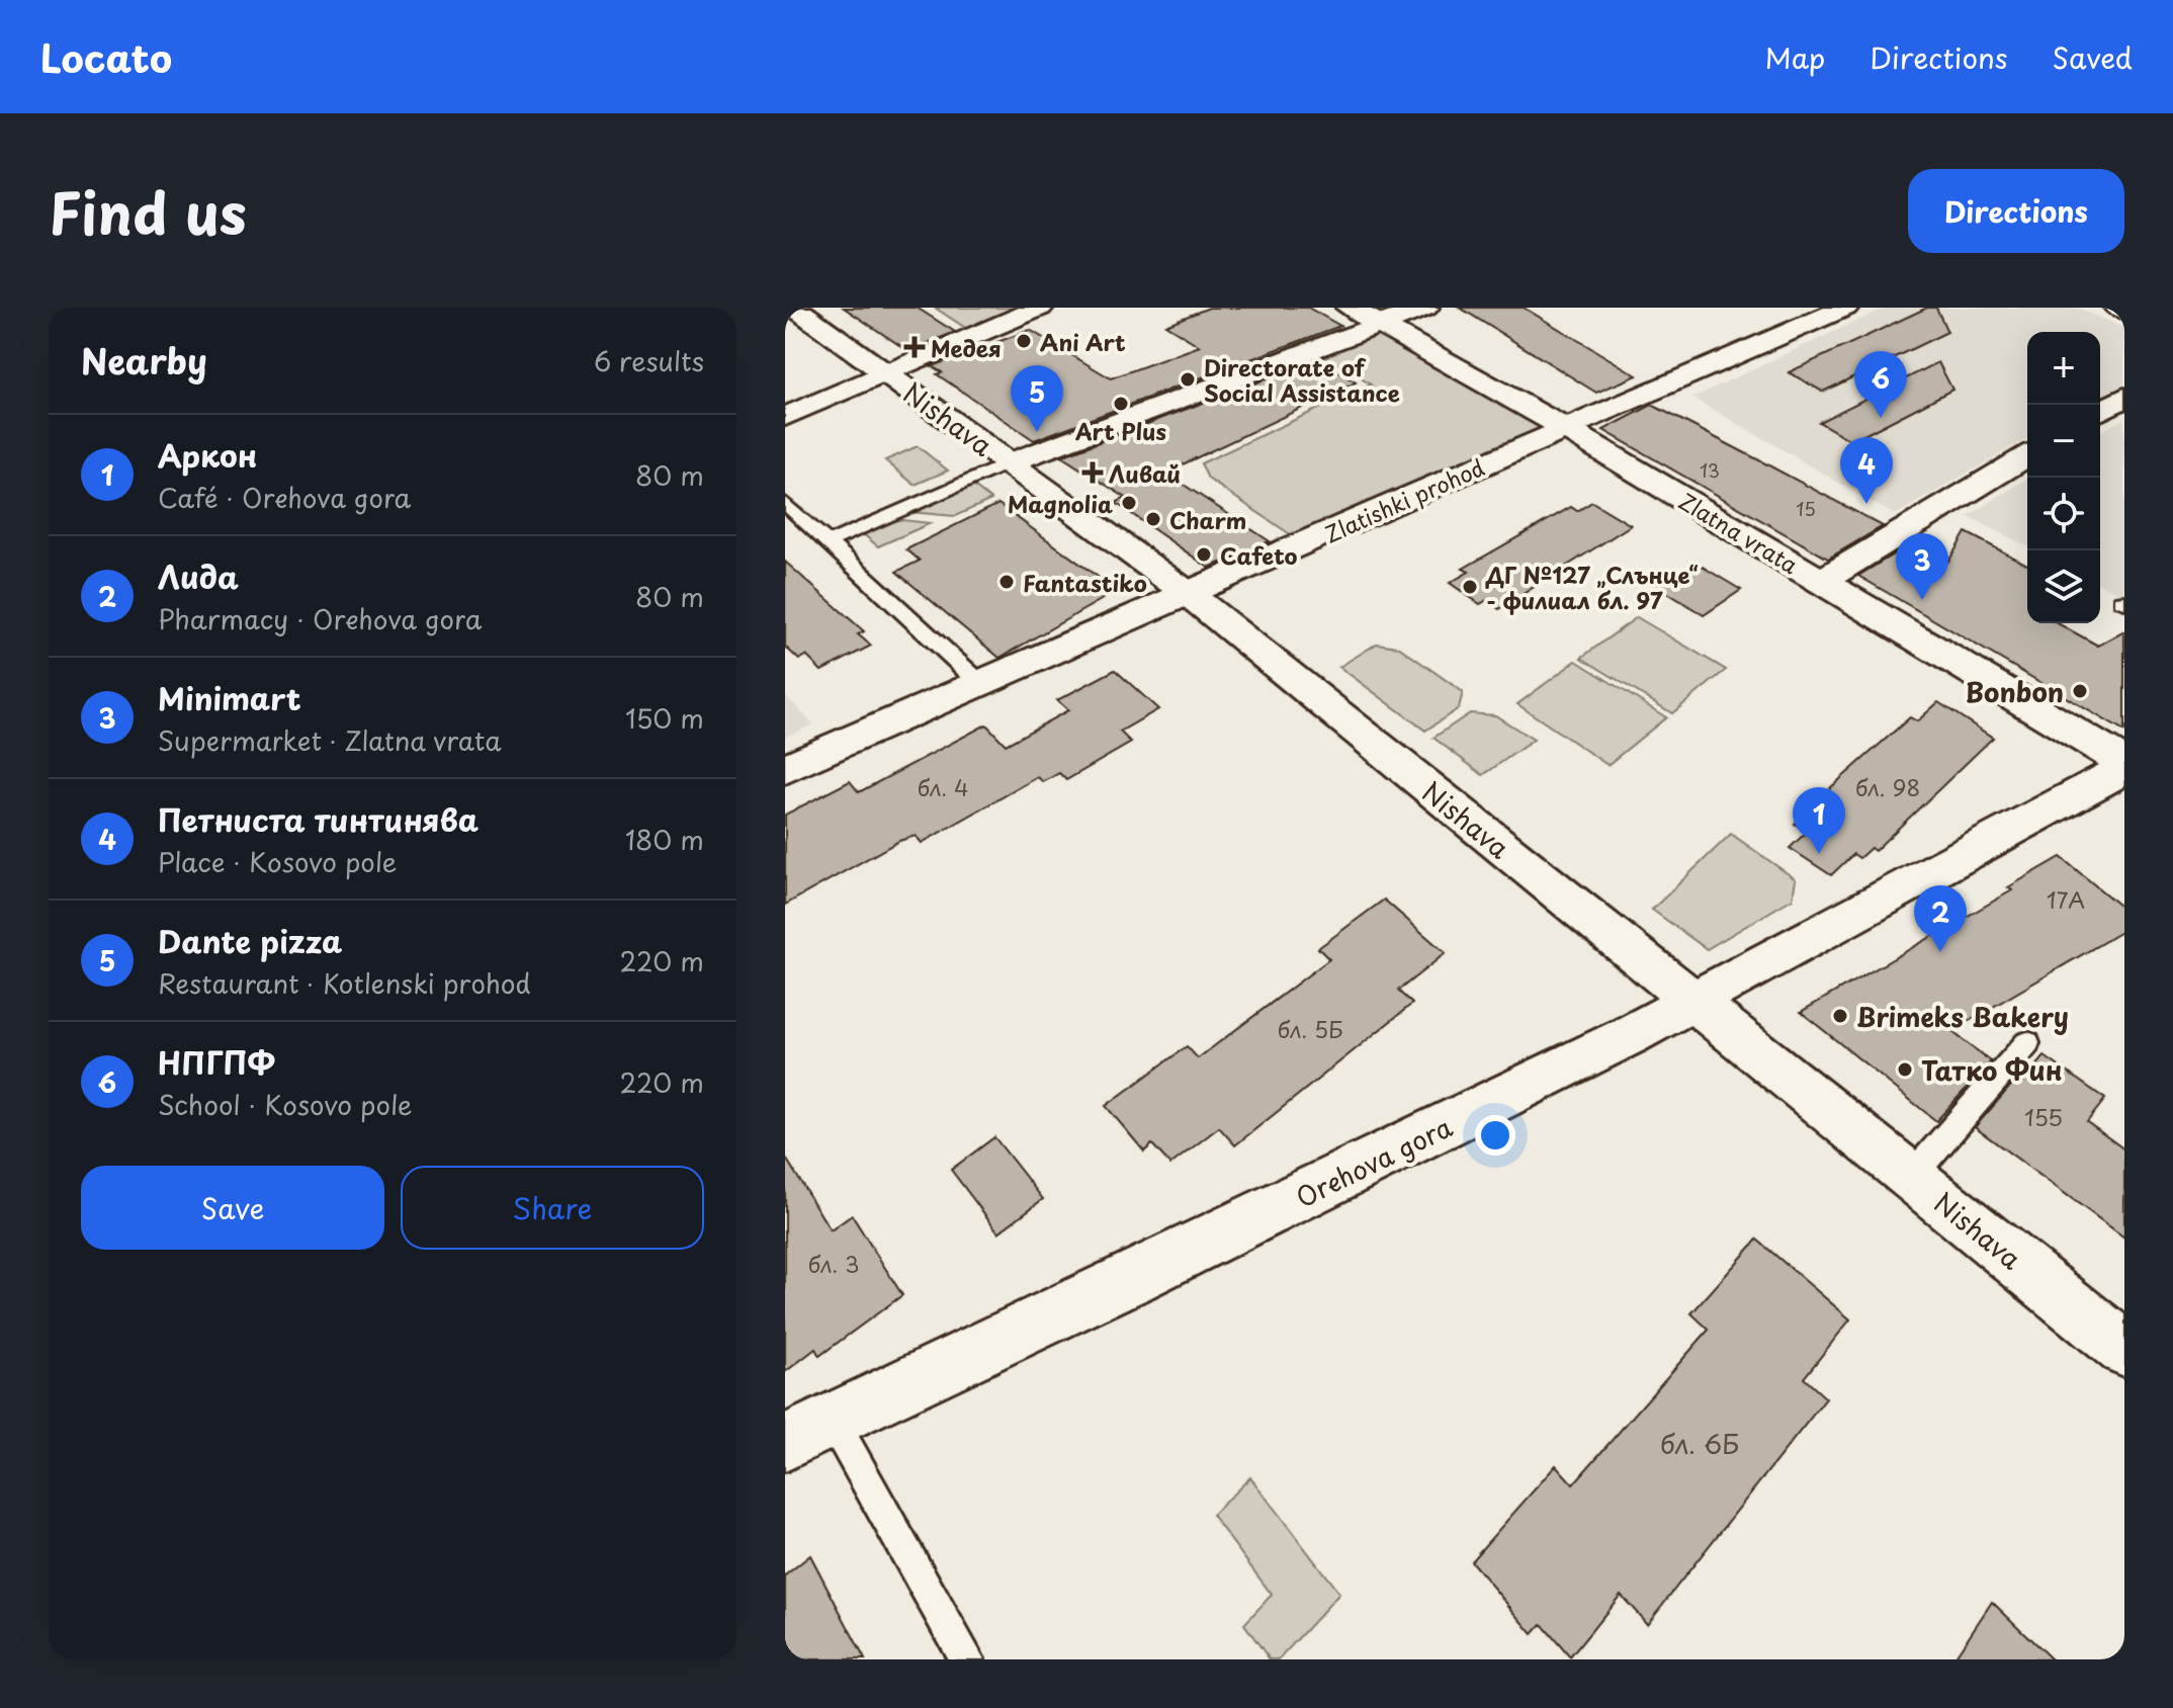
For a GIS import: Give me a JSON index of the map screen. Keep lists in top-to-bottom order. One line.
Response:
{"streets":{"street":["Nishava","Zlatishki prohod","Zlatna vrata","Orehova gora"]},"crossings":[["Nishava","Zlatishki prohod"],["Nishava","Orehova gora"],["Zlatishki prohod","Zlatna vrata"]],"places":{"other":["Ani Art","Directorate of Social Assistance","Art Plus","Magnolia","Charm","Cafeto","Fantastiko","ДГ №127 „Слънце“ - филиал бл. 97","Bonbon","Brimeks Bakery","Татко Фин"],"health":["Медея","Ливай"]},"house_numbers":["13","15","бл. 4","бл. 98","17А","бл. 5Б","155","бл. 3","бл. 6Б"],"page":{"header":"Locato","nav":["Map","Directions","Saved"],"title":"Find us","buttons":["Directions",["Save","Share"]],"heading":["Nearby","6 results"],"map_buttons":["+","−"],"pins":["6","5","4","3","1","2"],"list":[{"mark":"1","name":"Аркон","note":"Café · Orehova gora","value":"80 m"},{"mark":"2","name":"Лида","note":"Pharmacy · Orehova gora","value":"80 m"},{"mark":"3","name":"Minimart","note":"Supermarket · Zlatna vrata","value":"150 m"},{"mark":"4","name":"Петниста тинтинява","note":"Place · Kosovo pole","value":"180 m"},{"mark":"5","name":"Dante pizza","note":"Restaurant · Kotlenski prohod","value":"220 m"},{"mark":"6","name":"НПГПФ","note":"School · Kosovo pole","value":"220 m"}]}}
